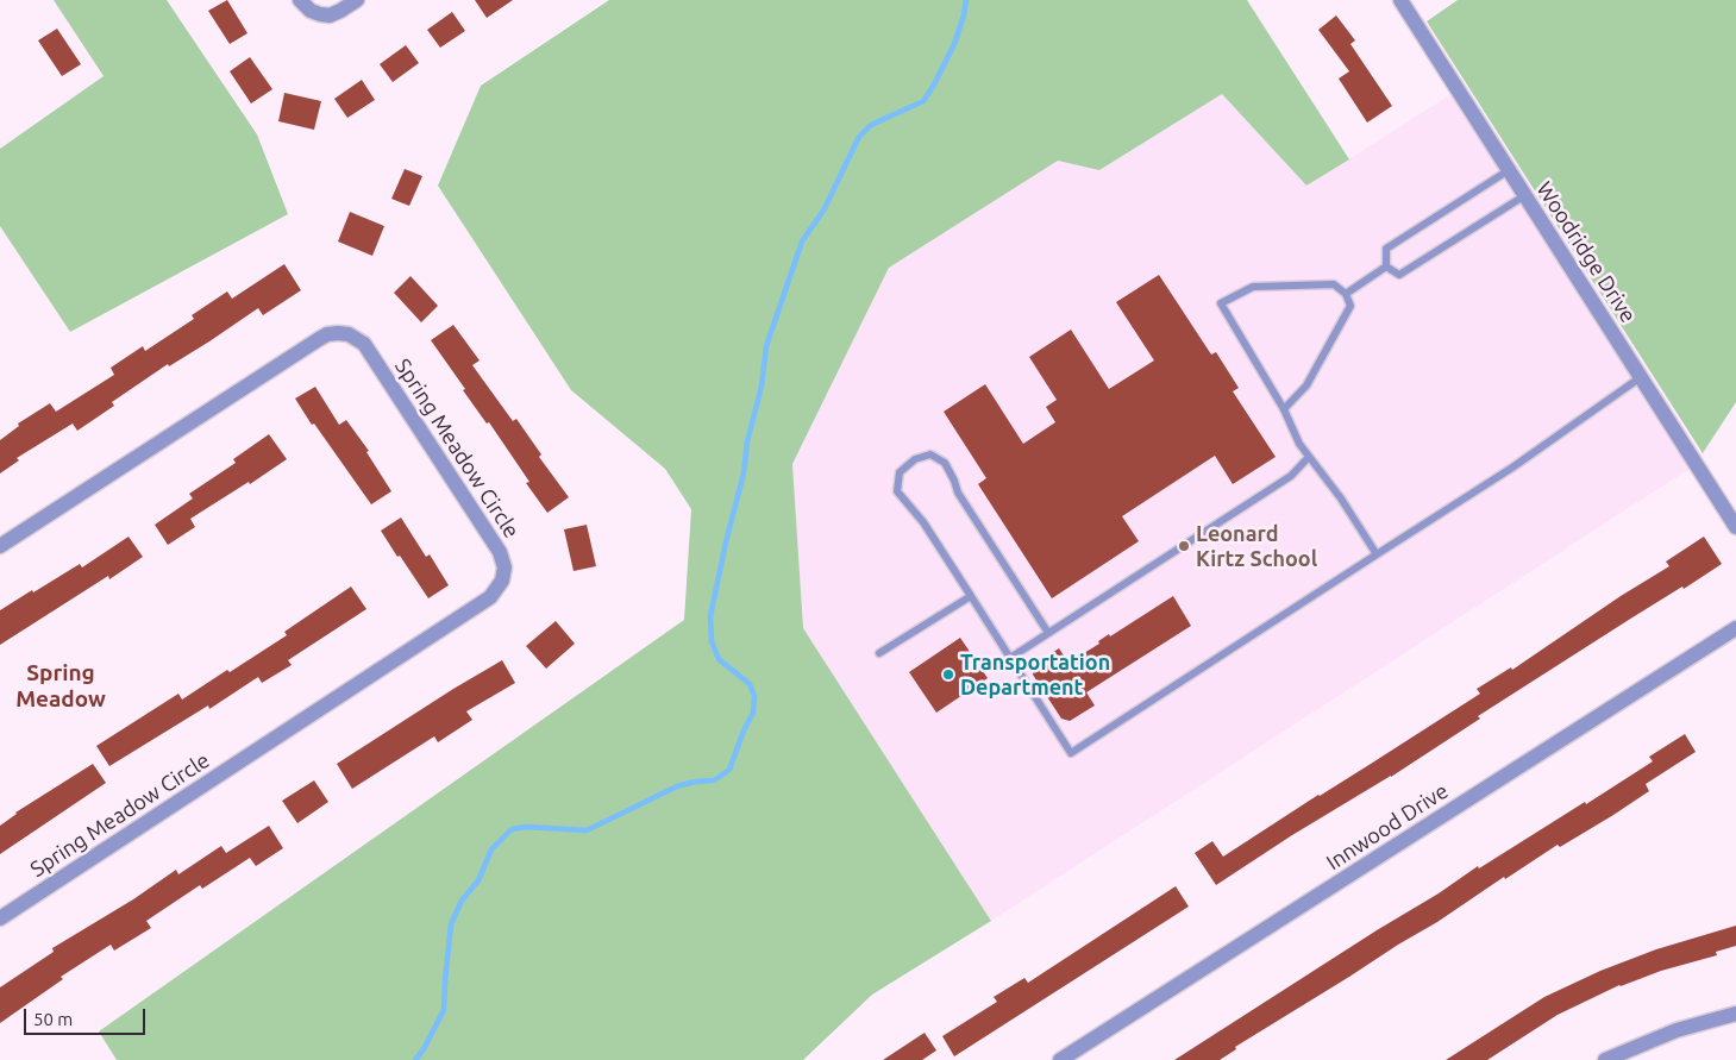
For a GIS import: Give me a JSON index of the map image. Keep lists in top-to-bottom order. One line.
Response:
{"streets":{"street":["Woodridge Drive","Spring Meadow Circle","Innwood Drive"]},"districts":["Spring Meadow"],"places":["Leonard Kirtz School","Transportation Department"],"scale_bar":"50 m"}
